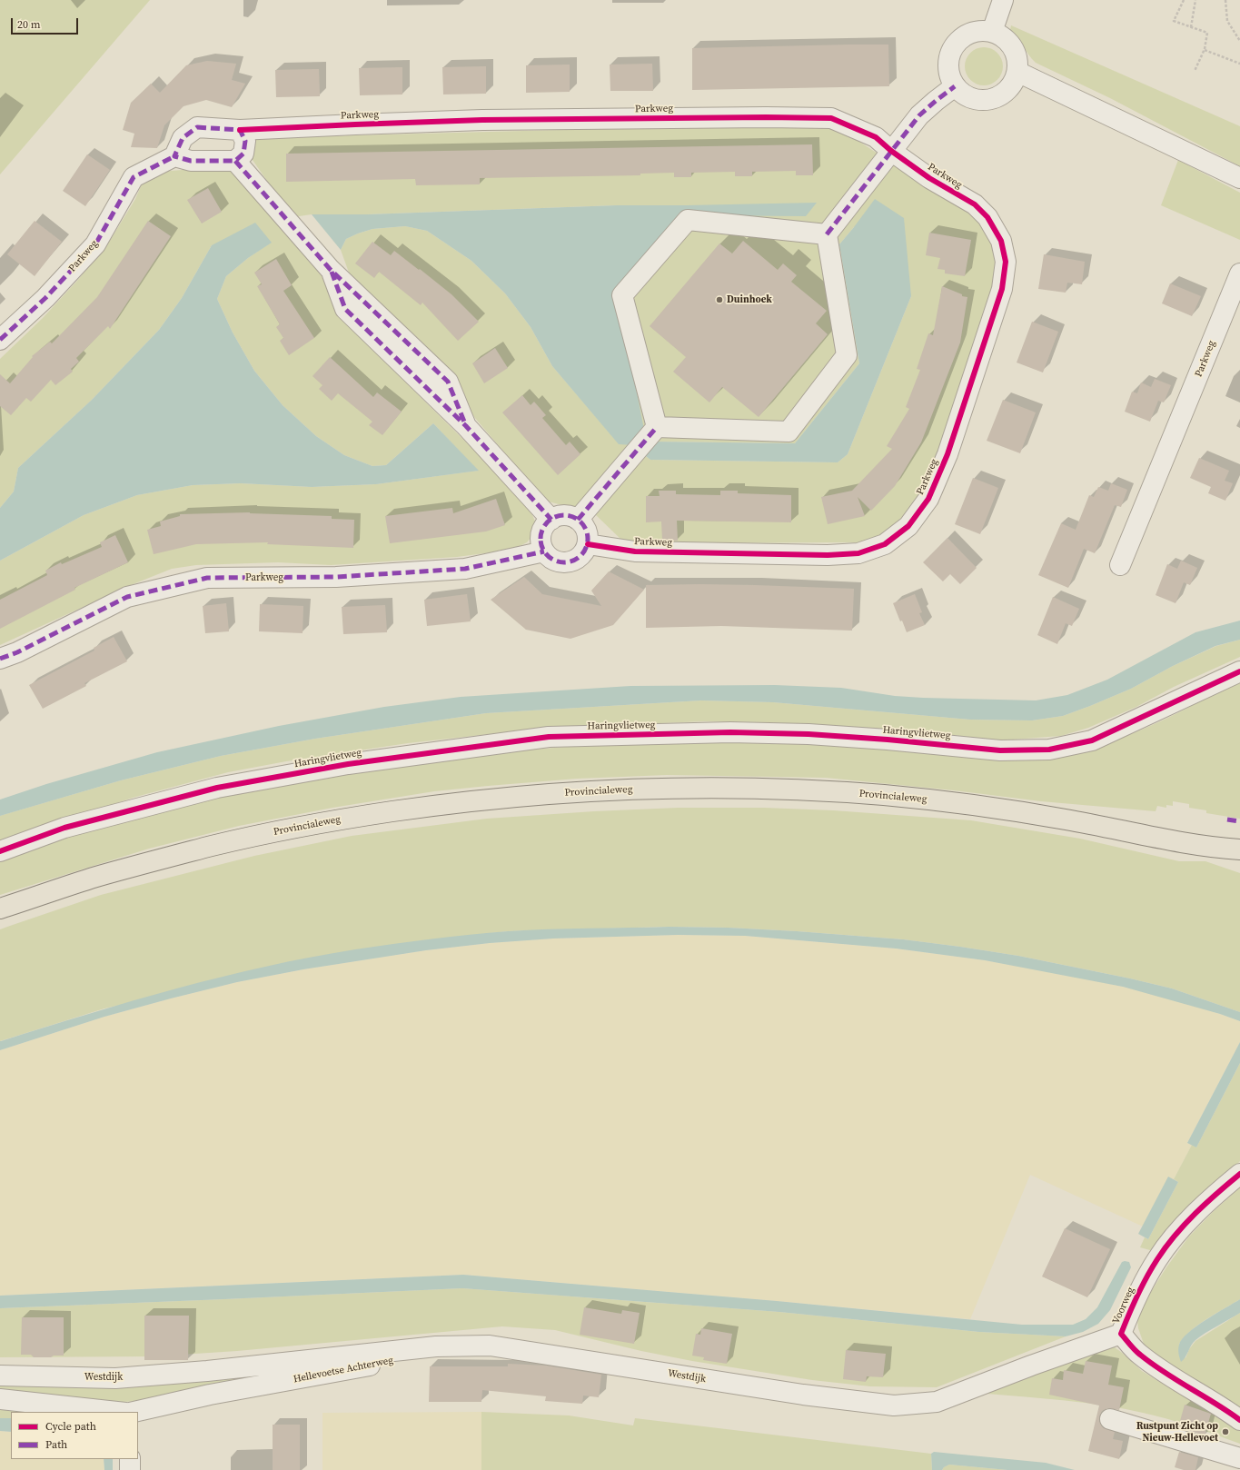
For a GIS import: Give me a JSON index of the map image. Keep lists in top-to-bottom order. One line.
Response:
{"streets":{"main road":["Provincialeweg"],"street":["Parkweg","Haringvlietweg","Voorweg","Hellevoetse Achterweg","Westdijk"]},"crossings":[["Voorweg","Westdijk"],["Hellevoetse Achterweg","Westdijk"]],"places":["Duinhoek","Rustpunt Zicht op Nieuw-Hellevoet"],"legend":["Cycle path","Path"],"scale_bar":"20 m"}
